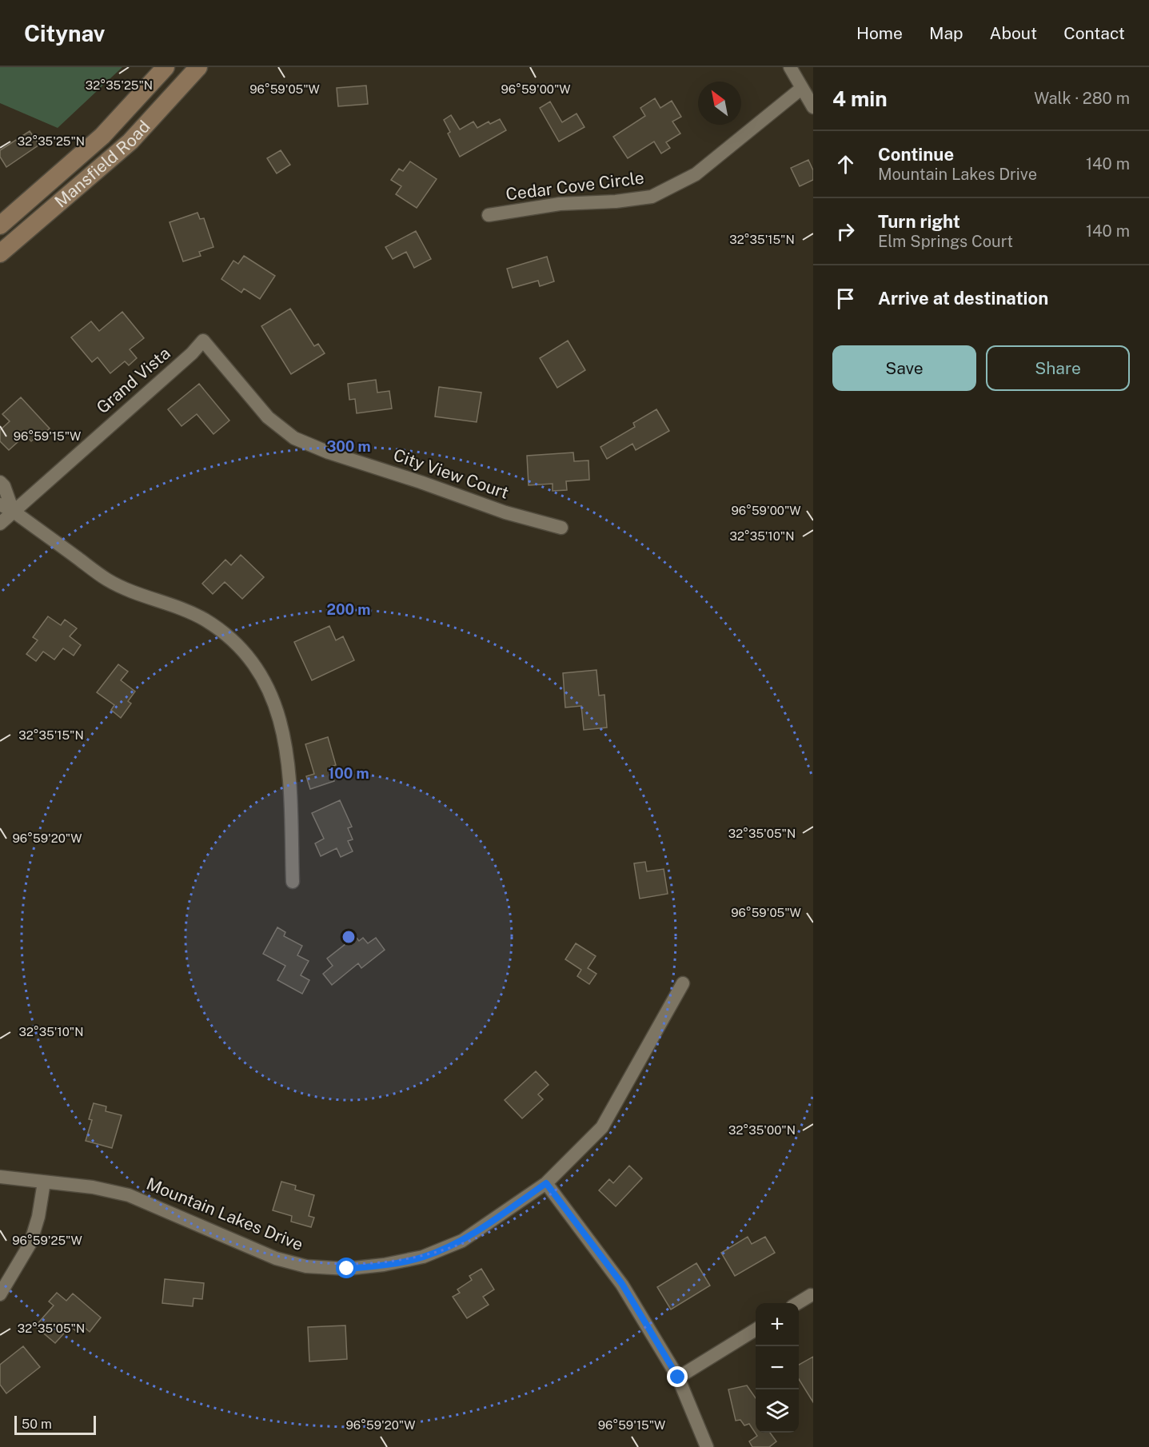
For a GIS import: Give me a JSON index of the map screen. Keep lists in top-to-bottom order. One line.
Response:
{"streets":{"main road":["Mansfield Road"],"street":["Cedar Cove Circle","Grand Vista","City View Court","Mountain Lakes Drive"]},"crossings":[["Grand Vista","City View Court"]],"scale_bar":"50 m","north":"top left","page":{"header":"Citynav","nav":["Home","Map","About","Contact"],"heading":["4 min","Walk · 280 m"],"list":[["Continue","Mountain Lakes Drive","140 m"],["Turn right","Elm Springs Court","140 m"],"Arrive at destination"],"buttons":["Save","Share"],"map_buttons":["+","−"],"scale":"50 m"},"coordinates":["32°35'25\"N","96°59'05\"W","96°59'00\"W","32°35'15\"N","96°59'15\"W","32°35'10\"N","32°35'05\"N","96°59'20\"W","32°35'00\"N","96°59'25\"W"],"rings":["300 m","200 m","100 m"]}
